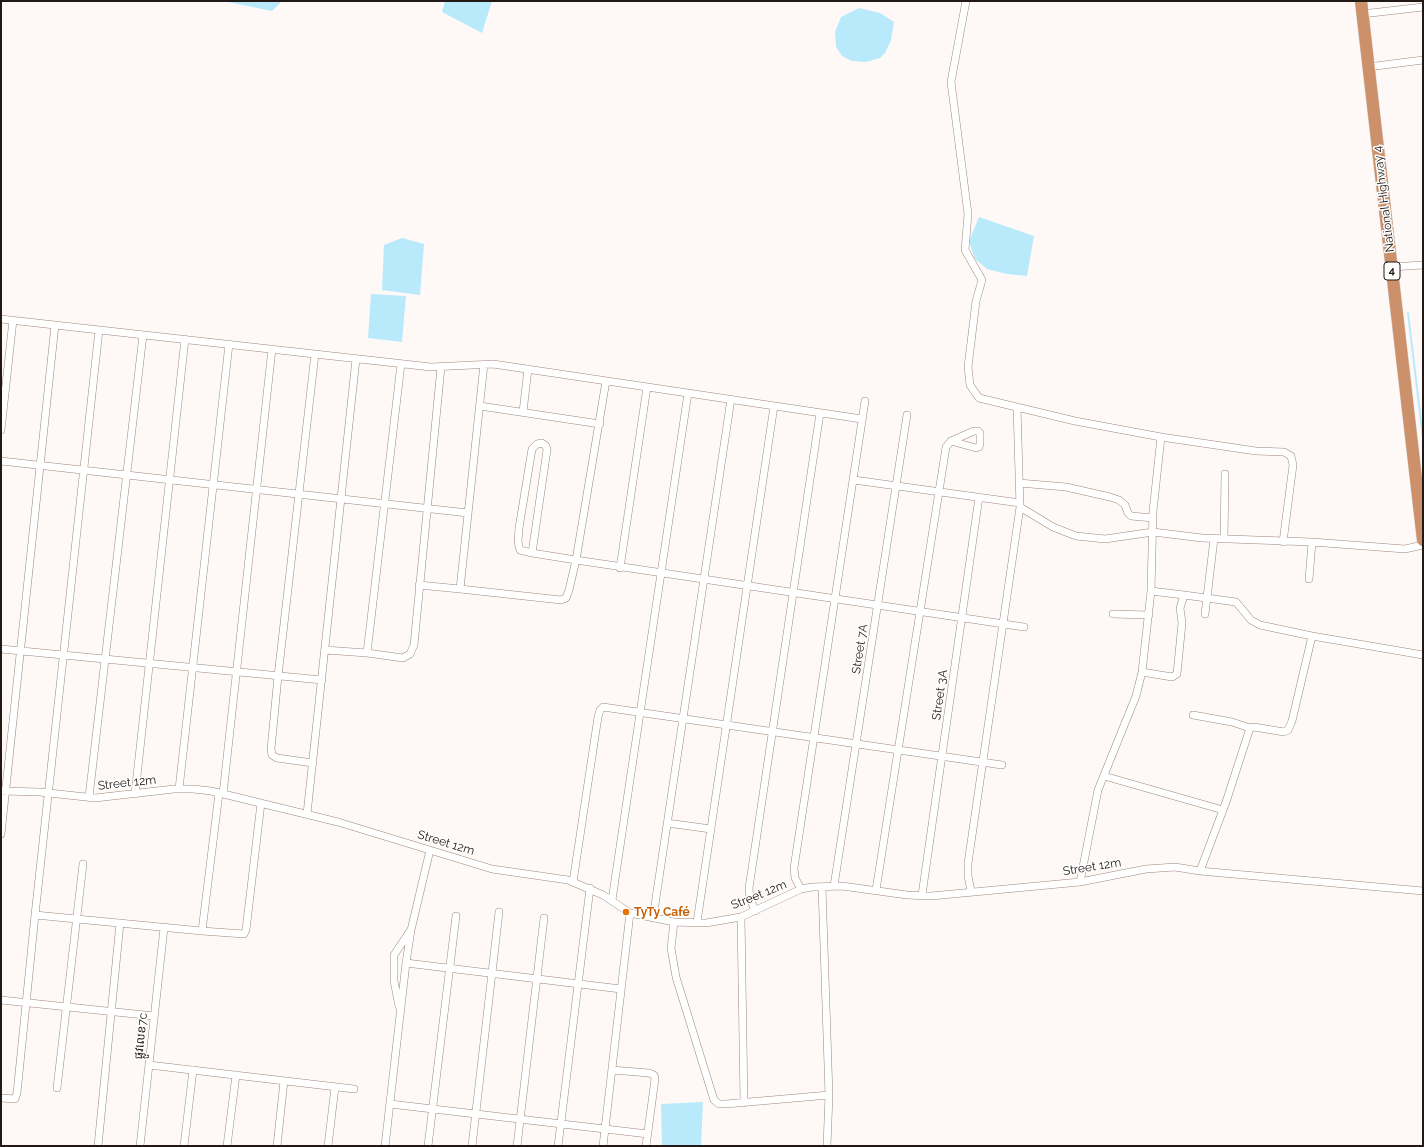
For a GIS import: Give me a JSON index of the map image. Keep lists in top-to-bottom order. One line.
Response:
{"streets":{"highway":["National Highway 4","4"],"street":["Street 7A","Street 3A","Street 12m","ផ្លូវលេខ7c"]},"crossings":[["Street 7A","Street 12m"],["Street 3A","Street 12m"]],"places":["TyTy Café"]}
